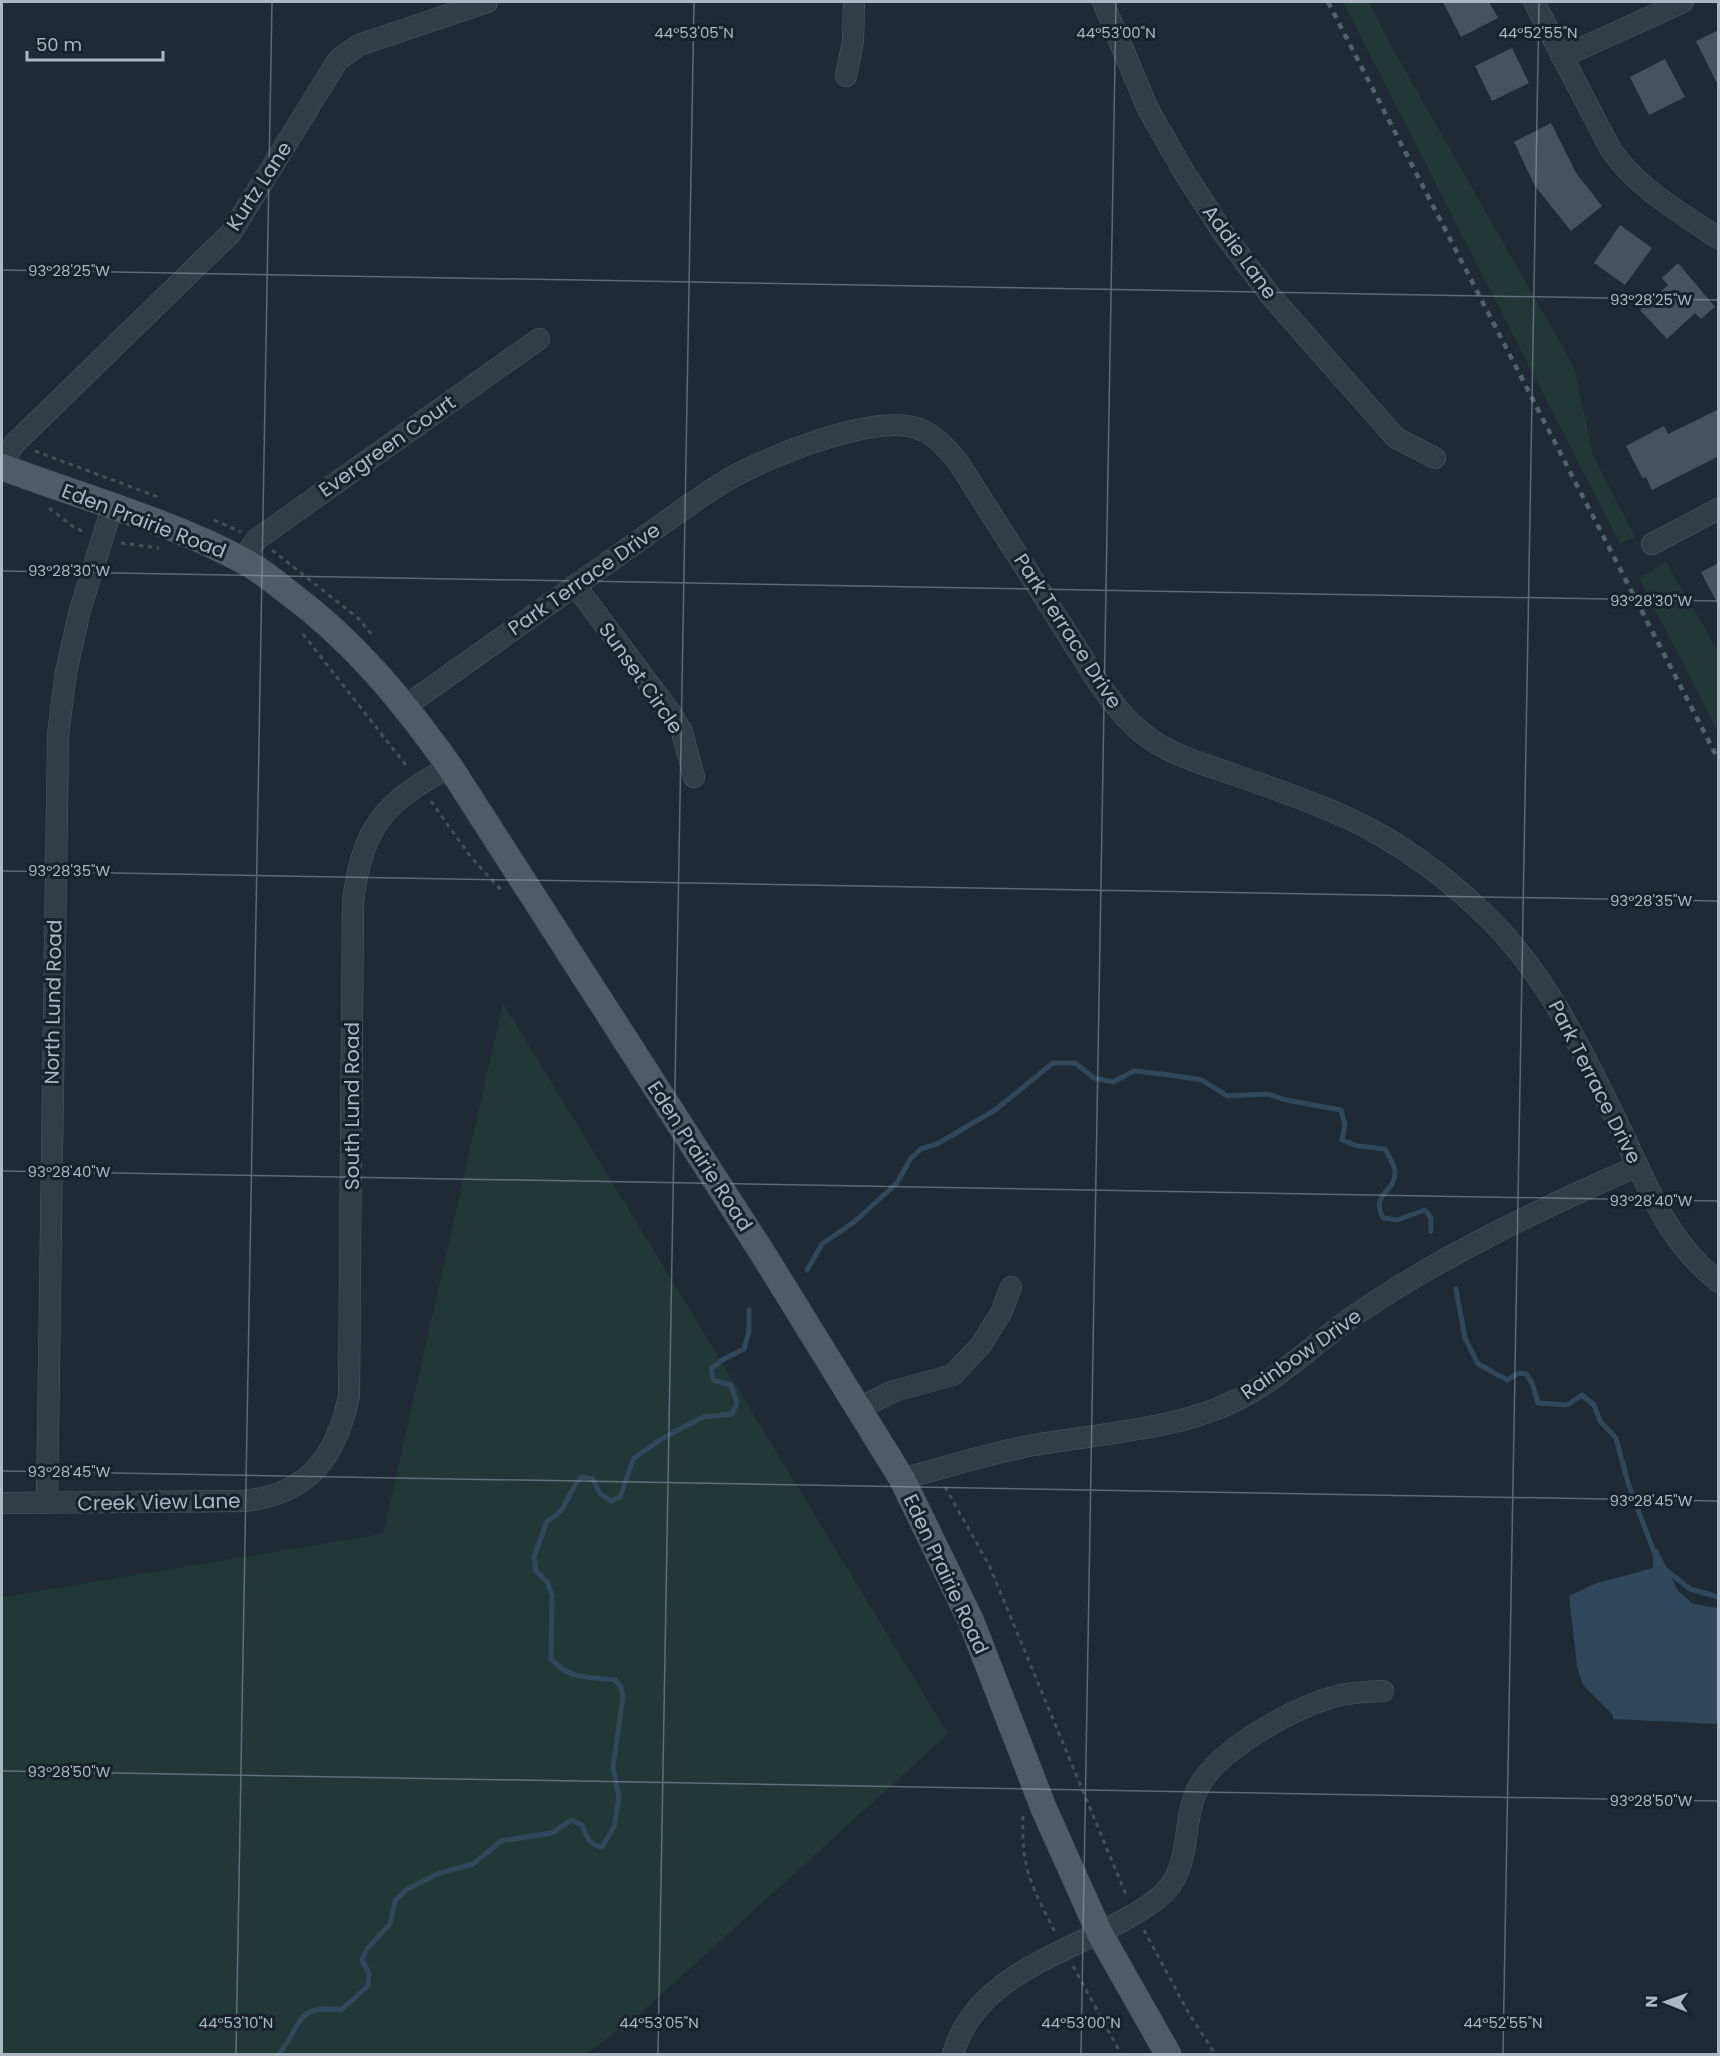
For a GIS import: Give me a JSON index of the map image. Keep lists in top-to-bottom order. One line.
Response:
{"streets":{"main road":["Eden Prairie Road"],"street":["Kurtz Lane","Addie Lane","Evergreen Court","Park Terrace Drive","Sunset Circle","North Lund Road","South Lund Road","Rainbow Drive","Creek View Lane"]},"crossings":[["Kurtz Lane","Eden Prairie Road"],["Evergreen Court","Eden Prairie Road"],["Eden Prairie Road","Park Terrace Drive"],["Eden Prairie Road","North Lund Road"],["Eden Prairie Road","South Lund Road"],["Eden Prairie Road","Rainbow Drive"],["Park Terrace Drive","Sunset Circle"],["Park Terrace Drive","Rainbow Drive"],["North Lund Road","Creek View Lane"],["South Lund Road","Creek View Lane"]],"scale_bar":"50 m","north":"left","coordinates":["44°53'05\"N","44°53'00\"N","44°52'55\"N","93°28'25\"W","93°28'30\"W","93°28'35\"W","93°28'40\"W","93°28'45\"W","93°28'50\"W","44°53'10\"N"]}
